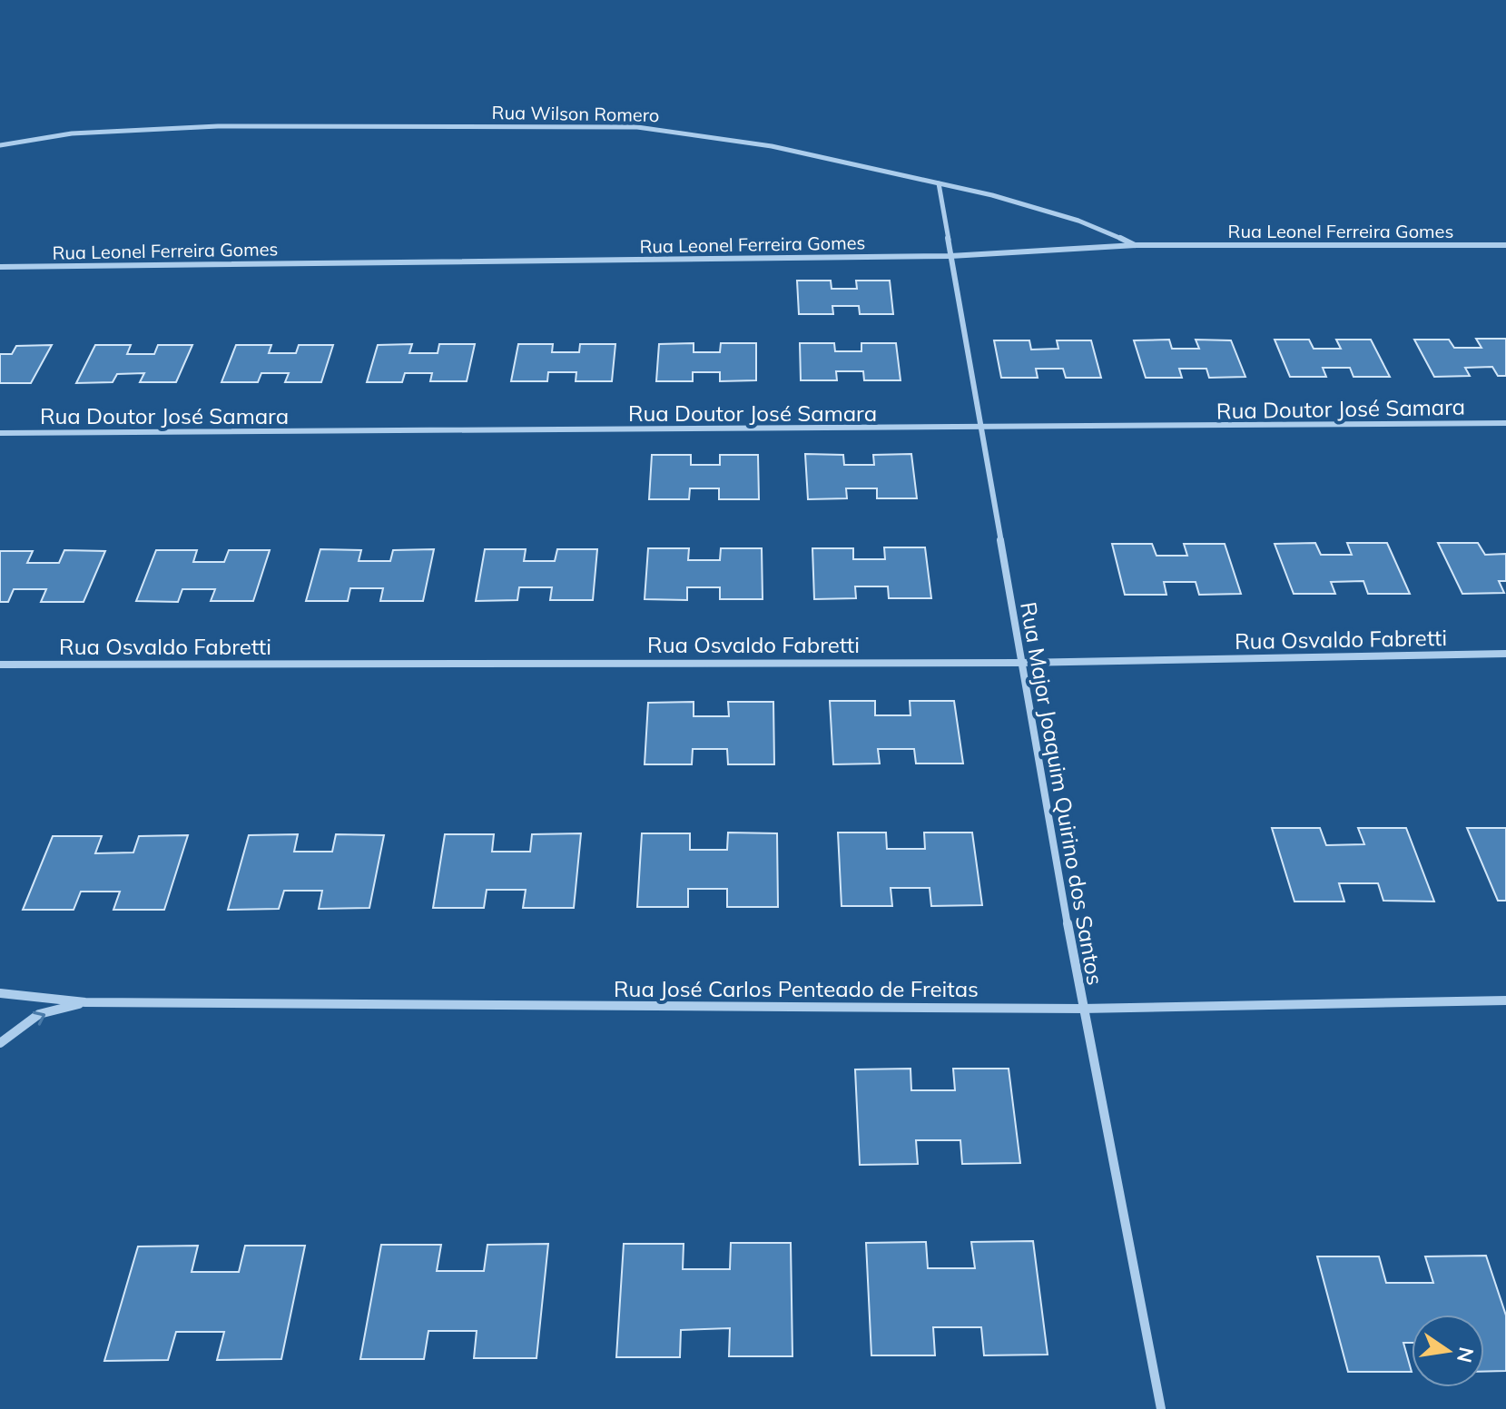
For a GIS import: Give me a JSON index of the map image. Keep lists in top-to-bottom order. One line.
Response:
{"streets":{"street":["Rua Wilson Romero","Rua Leonel Ferreira Gomes","Rua Doutor José Samara","Rua Osvaldo Fabretti","Rua Major Joaquim Quirino dos Santos","Rua José Carlos Penteado de Freitas"]},"crossings":[["Rua Wilson Romero","Rua Leonel Ferreira Gomes"],["Rua Wilson Romero","Rua Major Joaquim Quirino dos Santos"],["Rua Leonel Ferreira Gomes","Rua Major Joaquim Quirino dos Santos"],["Rua Doutor José Samara","Rua Major Joaquim Quirino dos Santos"],["Rua Osvaldo Fabretti","Rua Major Joaquim Quirino dos Santos"],["Rua Major Joaquim Quirino dos Santos","Rua José Carlos Penteado de Freitas"]],"north":"right"}
